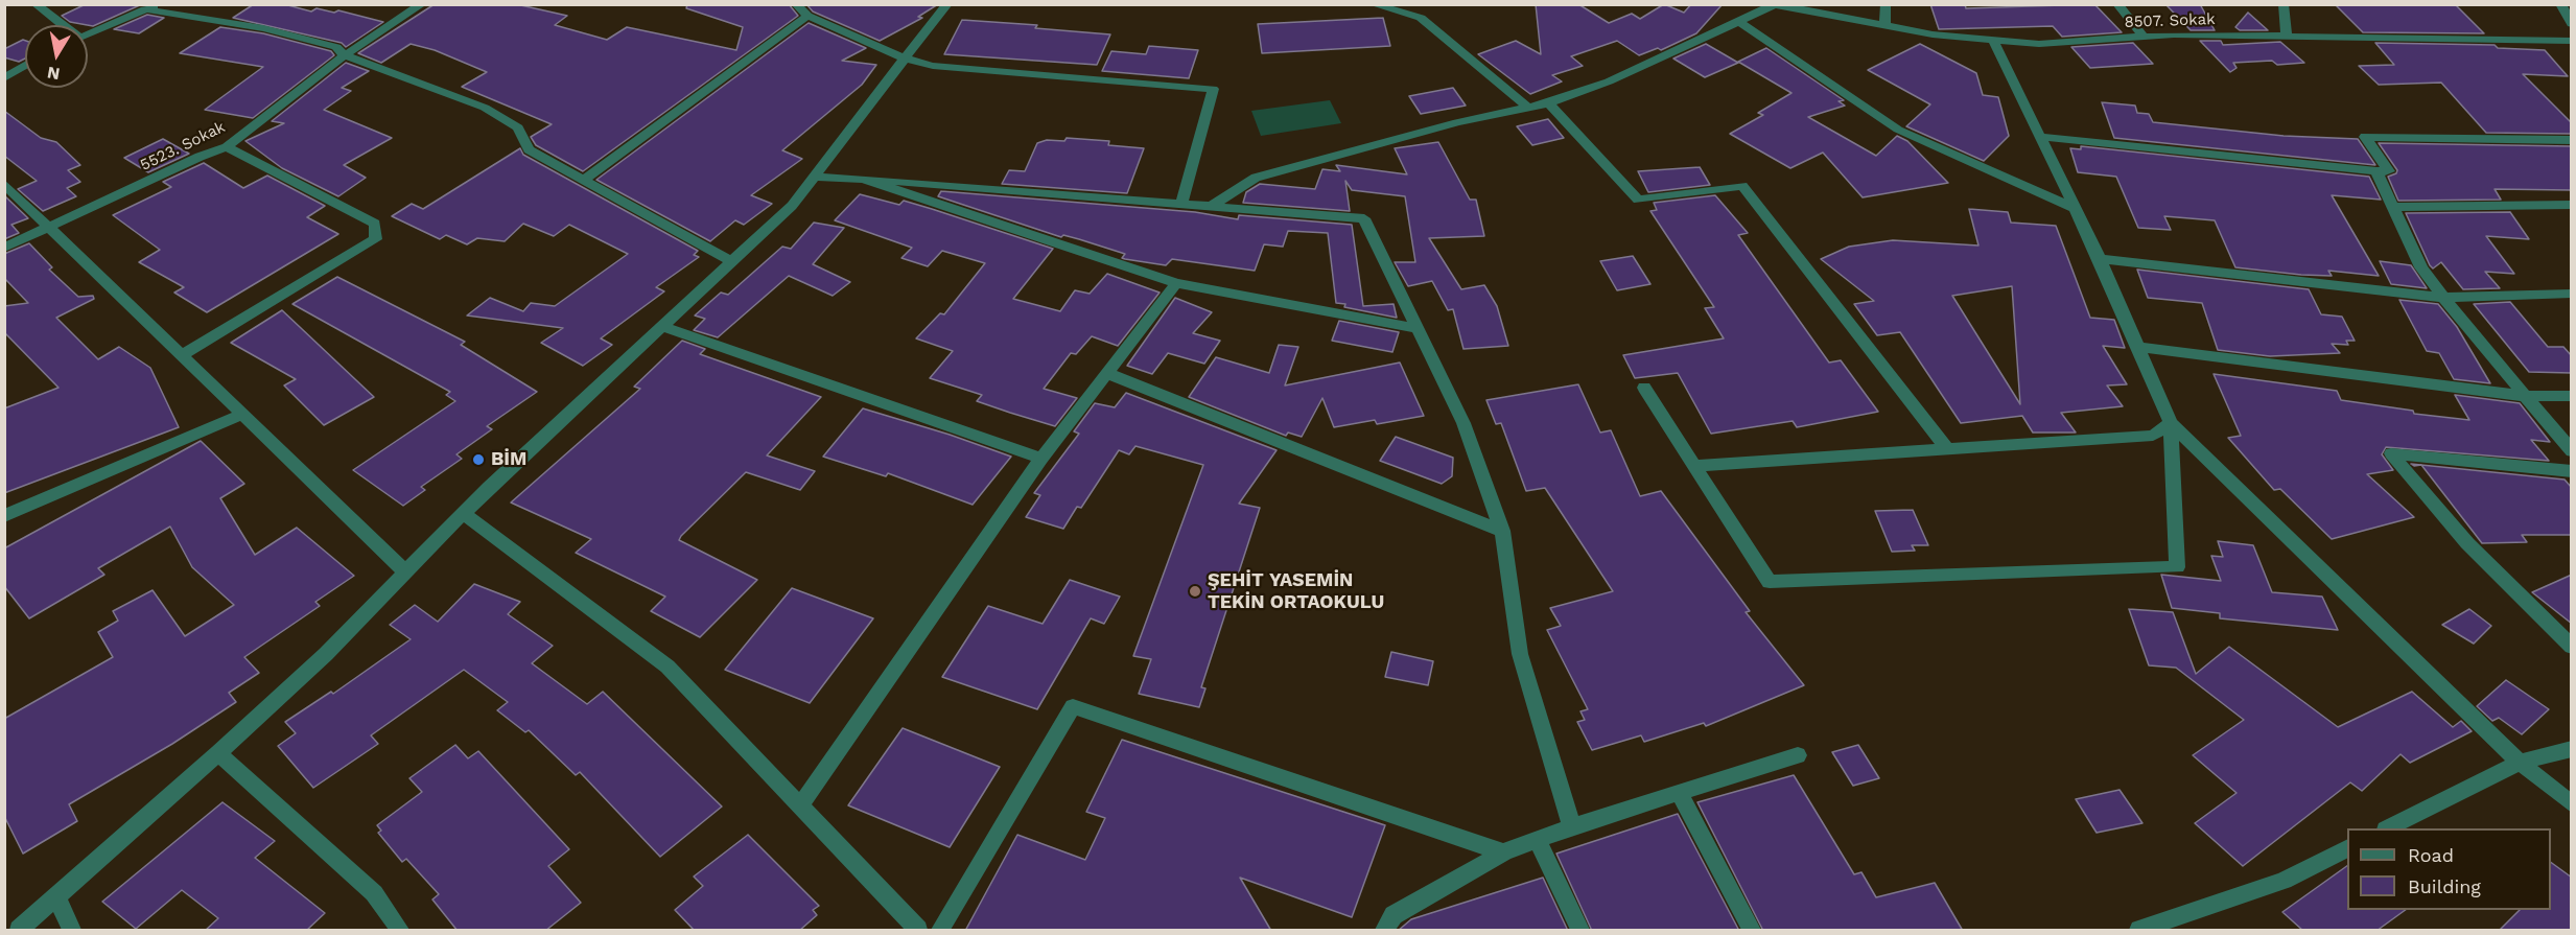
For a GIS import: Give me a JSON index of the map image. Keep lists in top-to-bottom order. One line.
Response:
{"streets":{"street":["8507. Sokak","5523. Sokak"]},"places":["BİM","ŞEHİT YASEMİN TEKİN ORTAOKULU"],"legend":["Road","Building"],"north":"bottom"}
